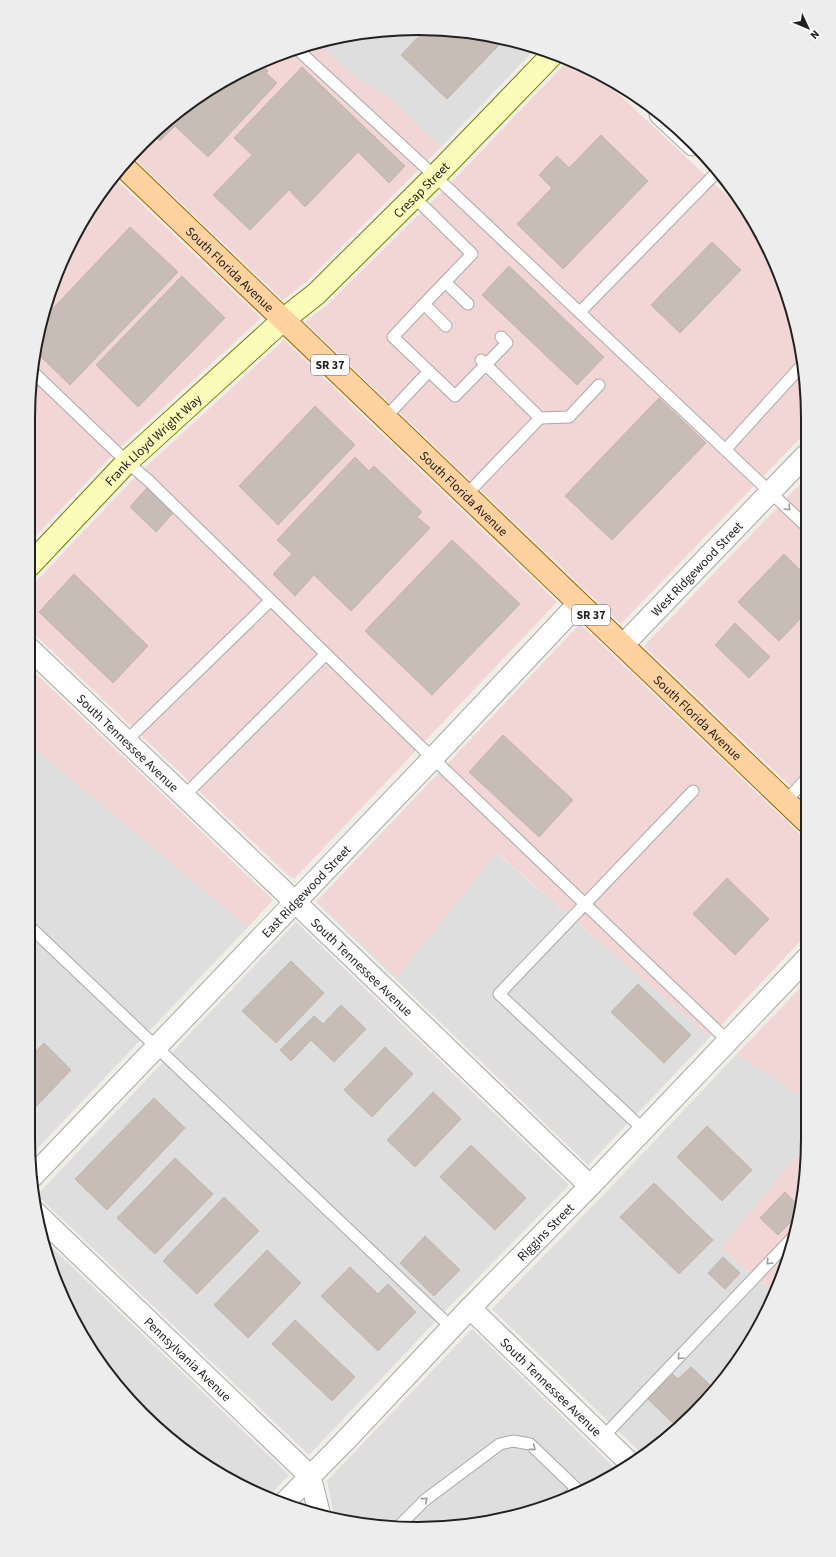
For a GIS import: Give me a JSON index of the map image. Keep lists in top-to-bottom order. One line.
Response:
{"streets":{"main road":["South Florida Avenue","SR 37"],"street":["Cresap Street","Frank Lloyd Wright Way","West Ridgewood Street","South Tennessee Avenue","East Ridgewood Street","Riggins Street","Pennsylvania Avenue"]},"crossings":[["Cresap Street","South Florida Avenue"],["Cresap Street","Frank Lloyd Wright Way"],["South Florida Avenue","Frank Lloyd Wright Way"],["South Florida Avenue","West Ridgewood Street"],["South Florida Avenue","East Ridgewood Street"],["South Tennessee Avenue","East Ridgewood Street"],["South Tennessee Avenue","Riggins Street"],["Riggins Street","Pennsylvania Avenue"]],"north":"bottom right"}
